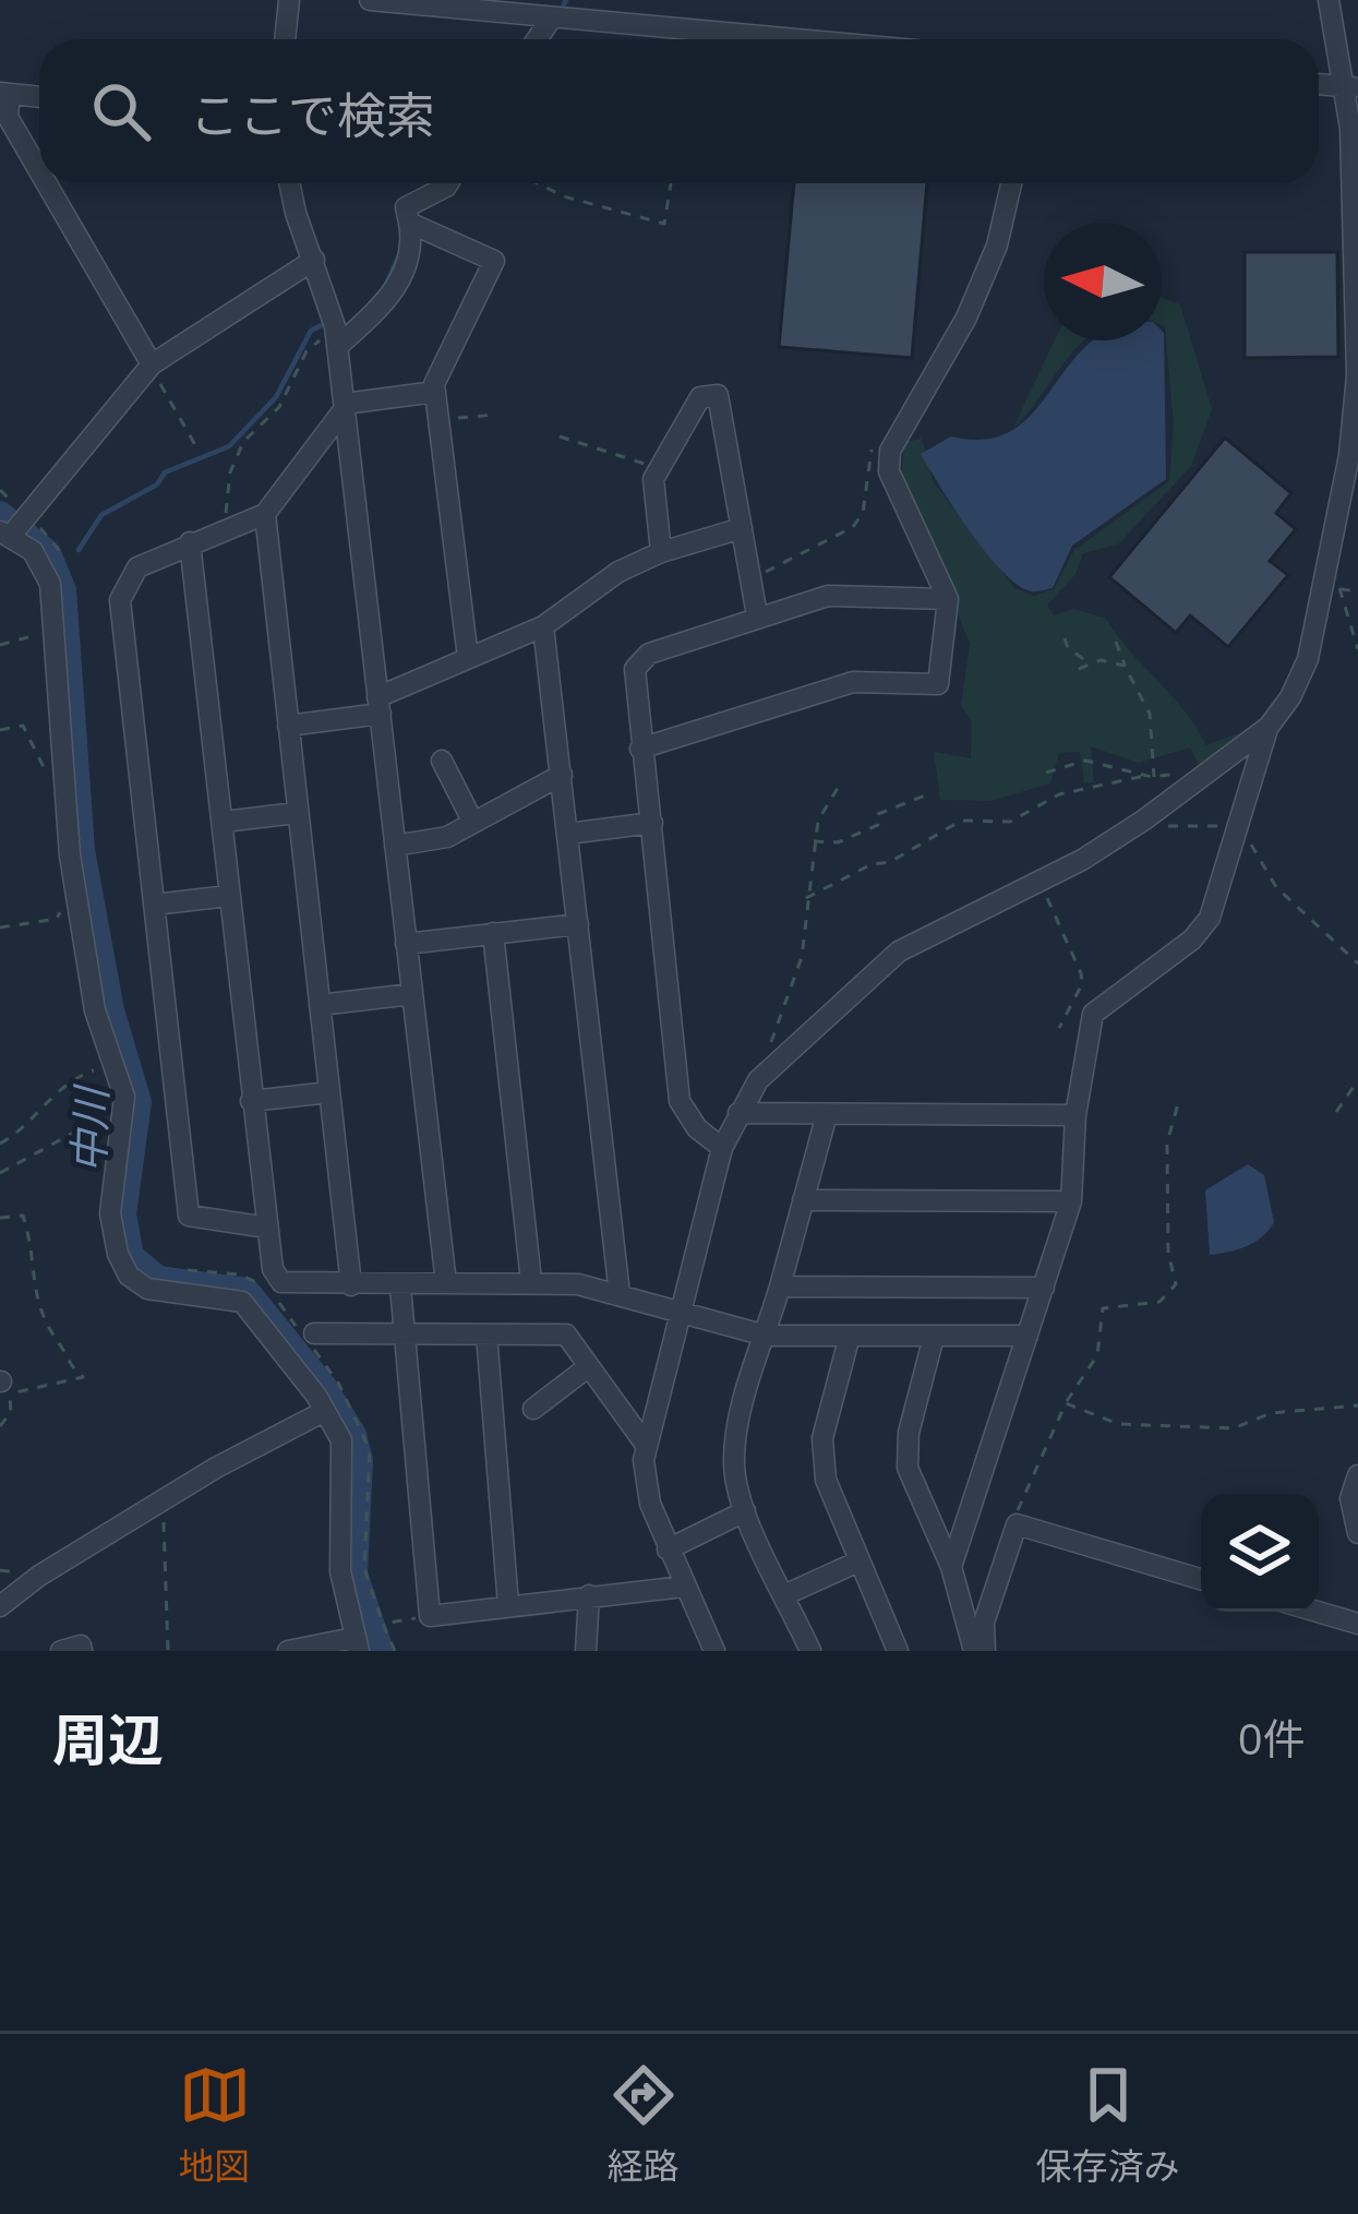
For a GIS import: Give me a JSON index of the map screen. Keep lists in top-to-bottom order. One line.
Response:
{"water":["中川"],"north":"left","page":{"search":"ここで検索","heading":["周辺","0件"],"nav":["地図","経路","保存済み"]}}
